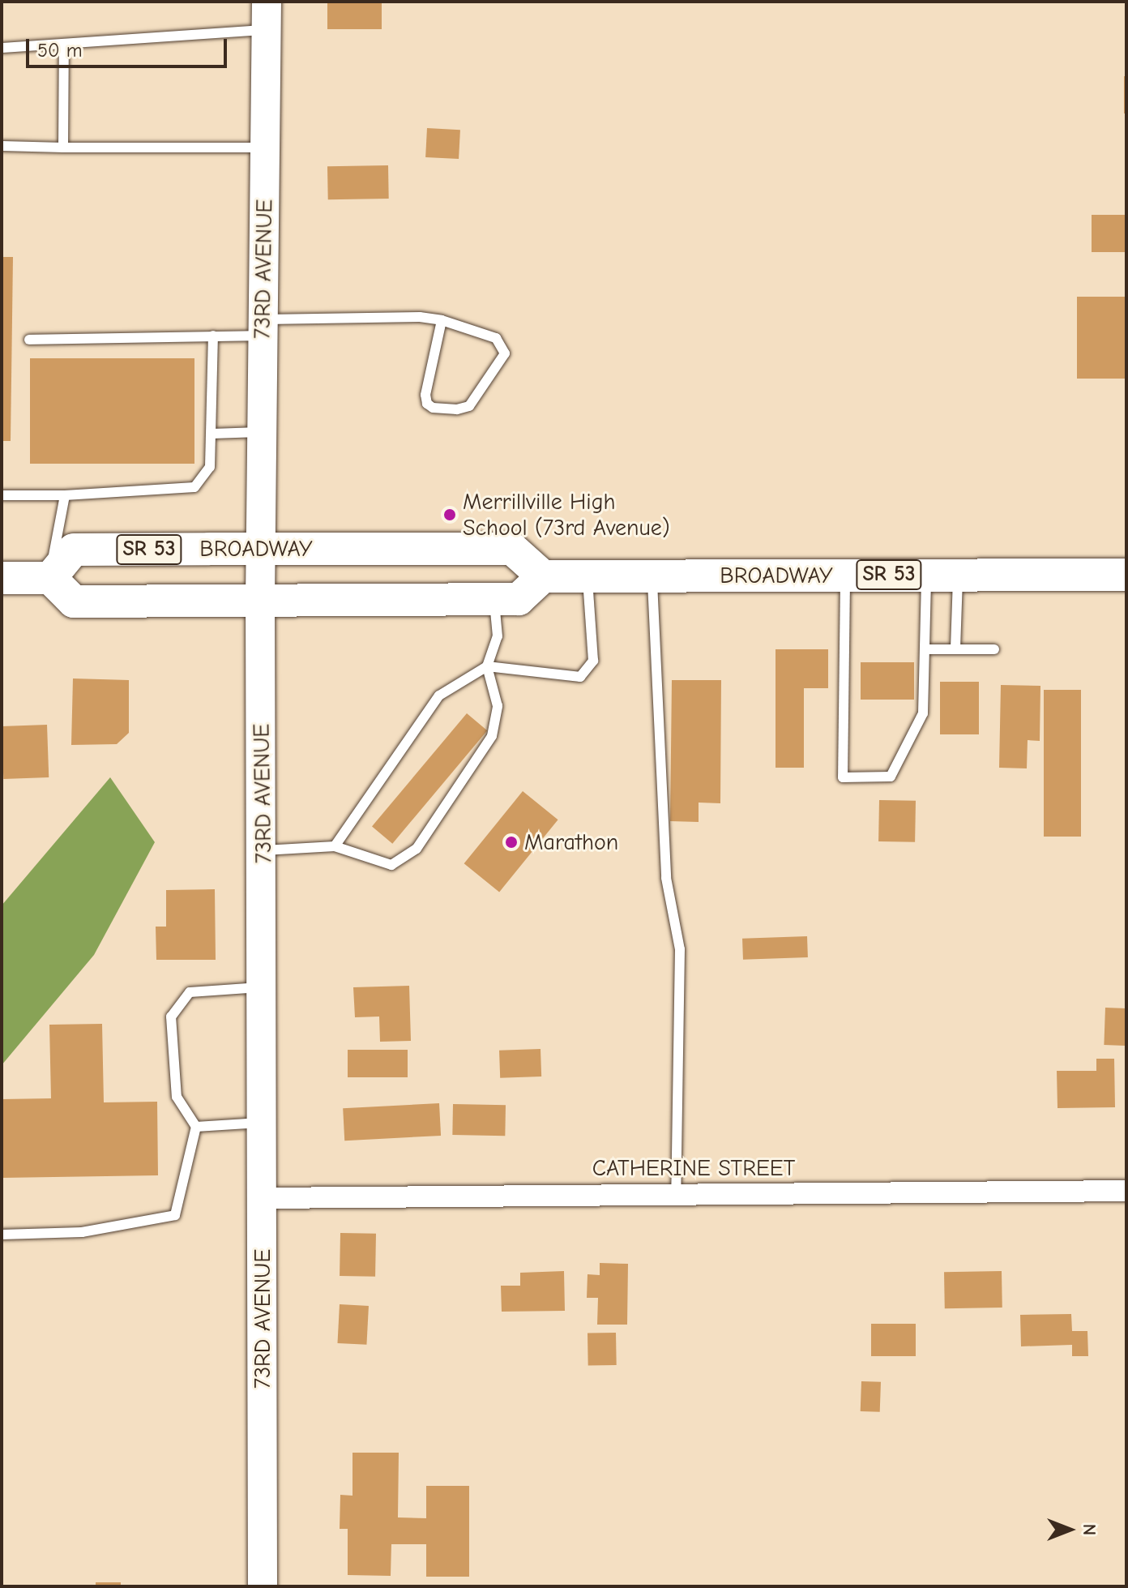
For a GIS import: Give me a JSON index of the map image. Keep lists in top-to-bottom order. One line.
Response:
{"streets":{"main road":["73RD AVENUE","BROADWAY","SR 53"],"street":["CATHERINE STREET"]},"crossings":[["73RD AVENUE","BROADWAY"],["73RD AVENUE","SR 53"],["73RD AVENUE","CATHERINE STREET"],["BROADWAY","SR 53"]],"places":["Merrillville High School (73rd Avenue)","Marathon"],"scale_bar":"50 m","north":"right"}
